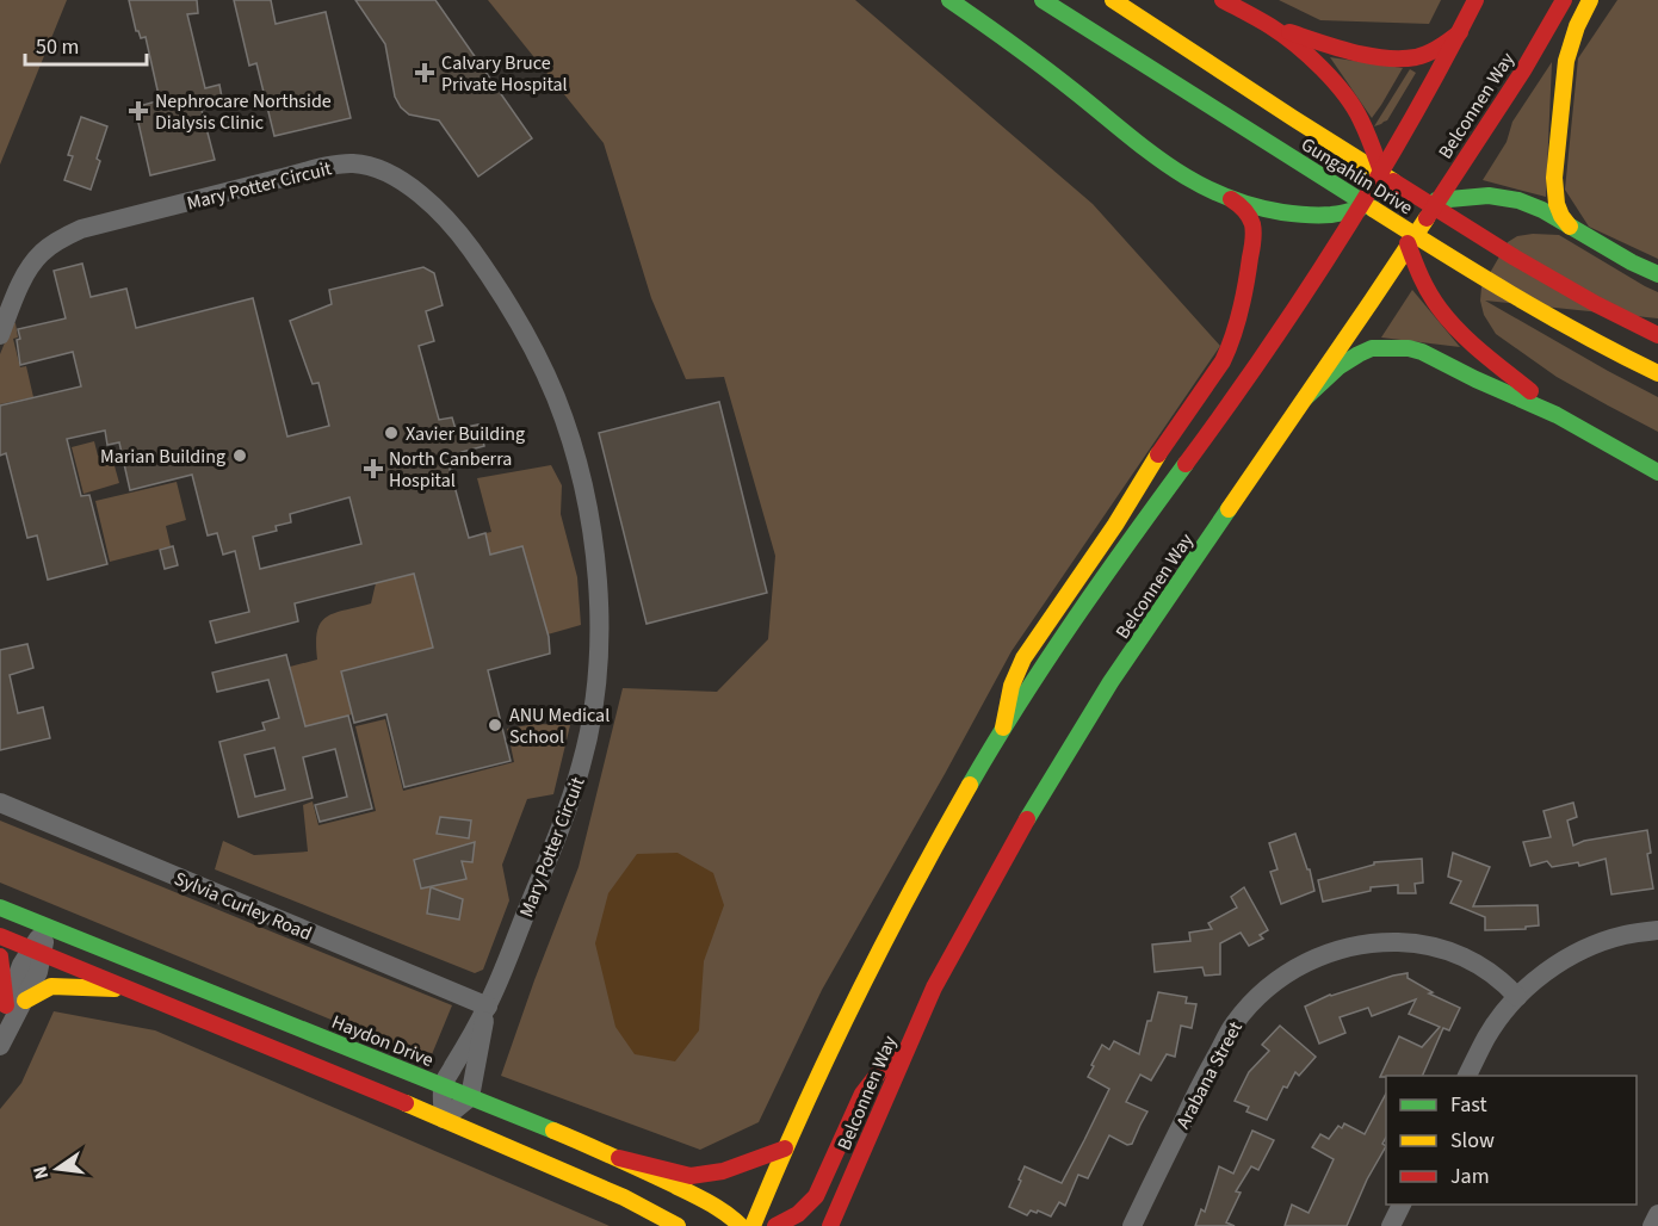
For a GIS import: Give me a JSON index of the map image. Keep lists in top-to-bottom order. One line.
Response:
{"streets":{"main road":["Belconnen Way","Gungahlin Drive","Haydon Drive"],"street":["Mary Potter Circuit","Sylvia Curley Road","Arabana Street"]},"crossings":[["Mary Potter Circuit","Sylvia Curley Road"],["Mary Potter Circuit","Haydon Drive"]],"places":{"health":["Calvary Bruce Private Hospital","Nephrocare Northside Dialysis Clinic","North Canberra Hospital"],"other":["Xavier Building","Marian Building","ANU Medical School"]},"legend":["Fast","Slow","Jam"],"scale_bar":"50 m","north":"left"}
